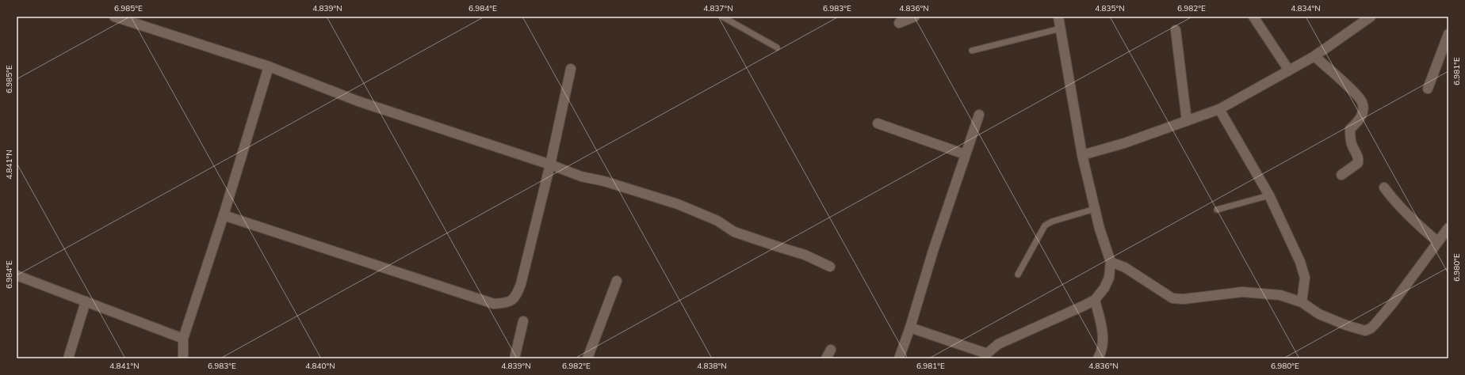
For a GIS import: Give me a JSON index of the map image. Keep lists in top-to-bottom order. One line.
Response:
{"coordinates":["6.985°E","4.839°N","6.984°E","4.837°N","6.983°E","4.836°N","4.835°N","6.982°E","4.834°N","6.981°E","4.841°N","6.980°E","4.840°N","4.838°N"]}
